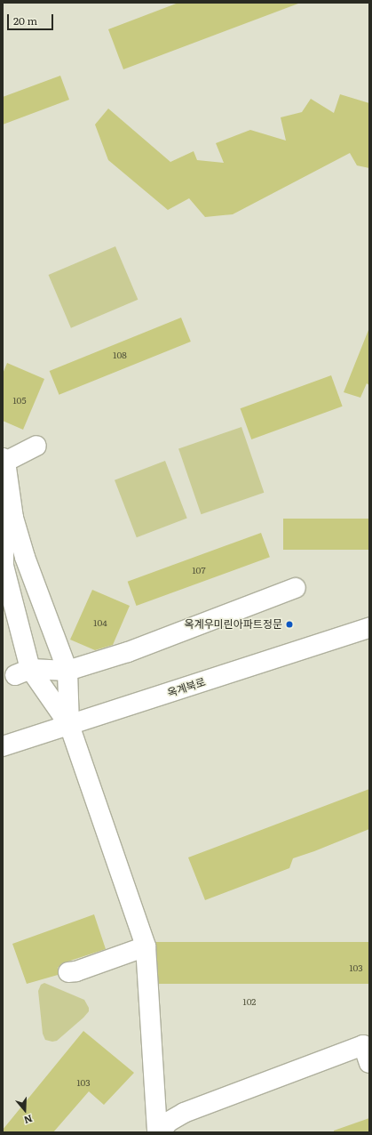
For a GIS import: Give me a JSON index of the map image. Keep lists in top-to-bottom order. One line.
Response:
{"streets":{"street":["옥계북로"]},"places":["옥계우미린아파트정문"],"house_numbers":["108","105","107","104","103","102","103"],"scale_bar":"20 m","north":"bottom"}
